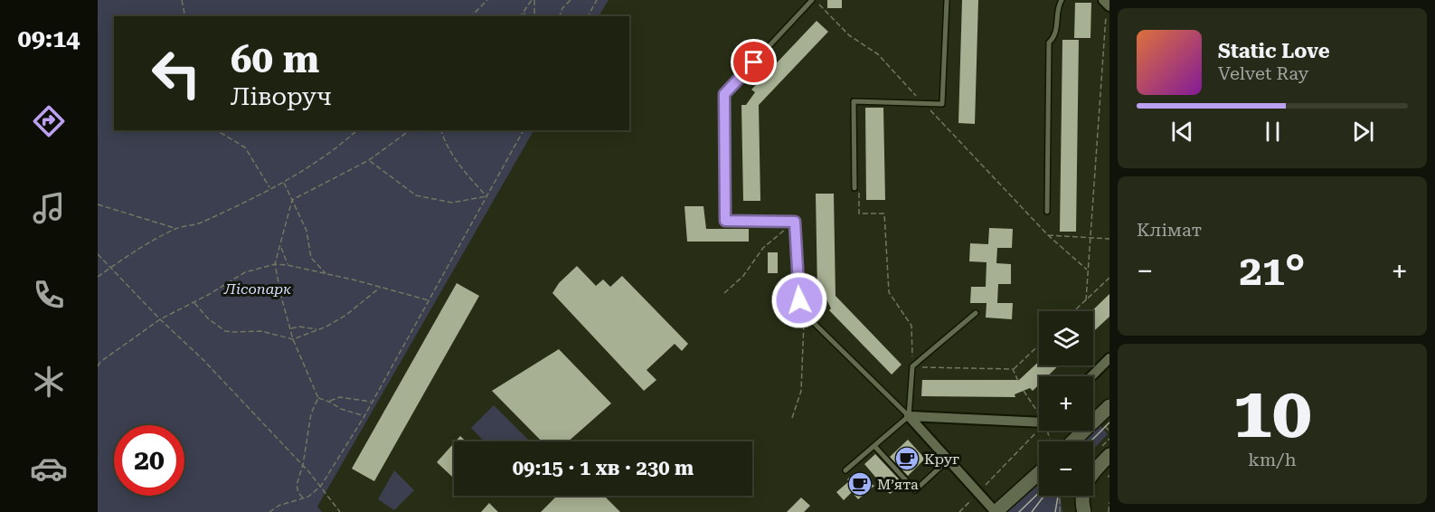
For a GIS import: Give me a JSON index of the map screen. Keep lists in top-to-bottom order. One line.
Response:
{"parks":["Лісопарк"],"places":{"cafe":["Круг","Мʼята"]},"page":{"tabs":"09:14","turn":["60 m","Ліворуч"],"song":["Static Love","Velvet Ray"],"tile":["Клімат",["10","km/h"]],"heat":["−","21°","+"],"map_buttons":["+","−"],"limit":"20","trip":"09:15 · 1 хв · 230 m"}}
